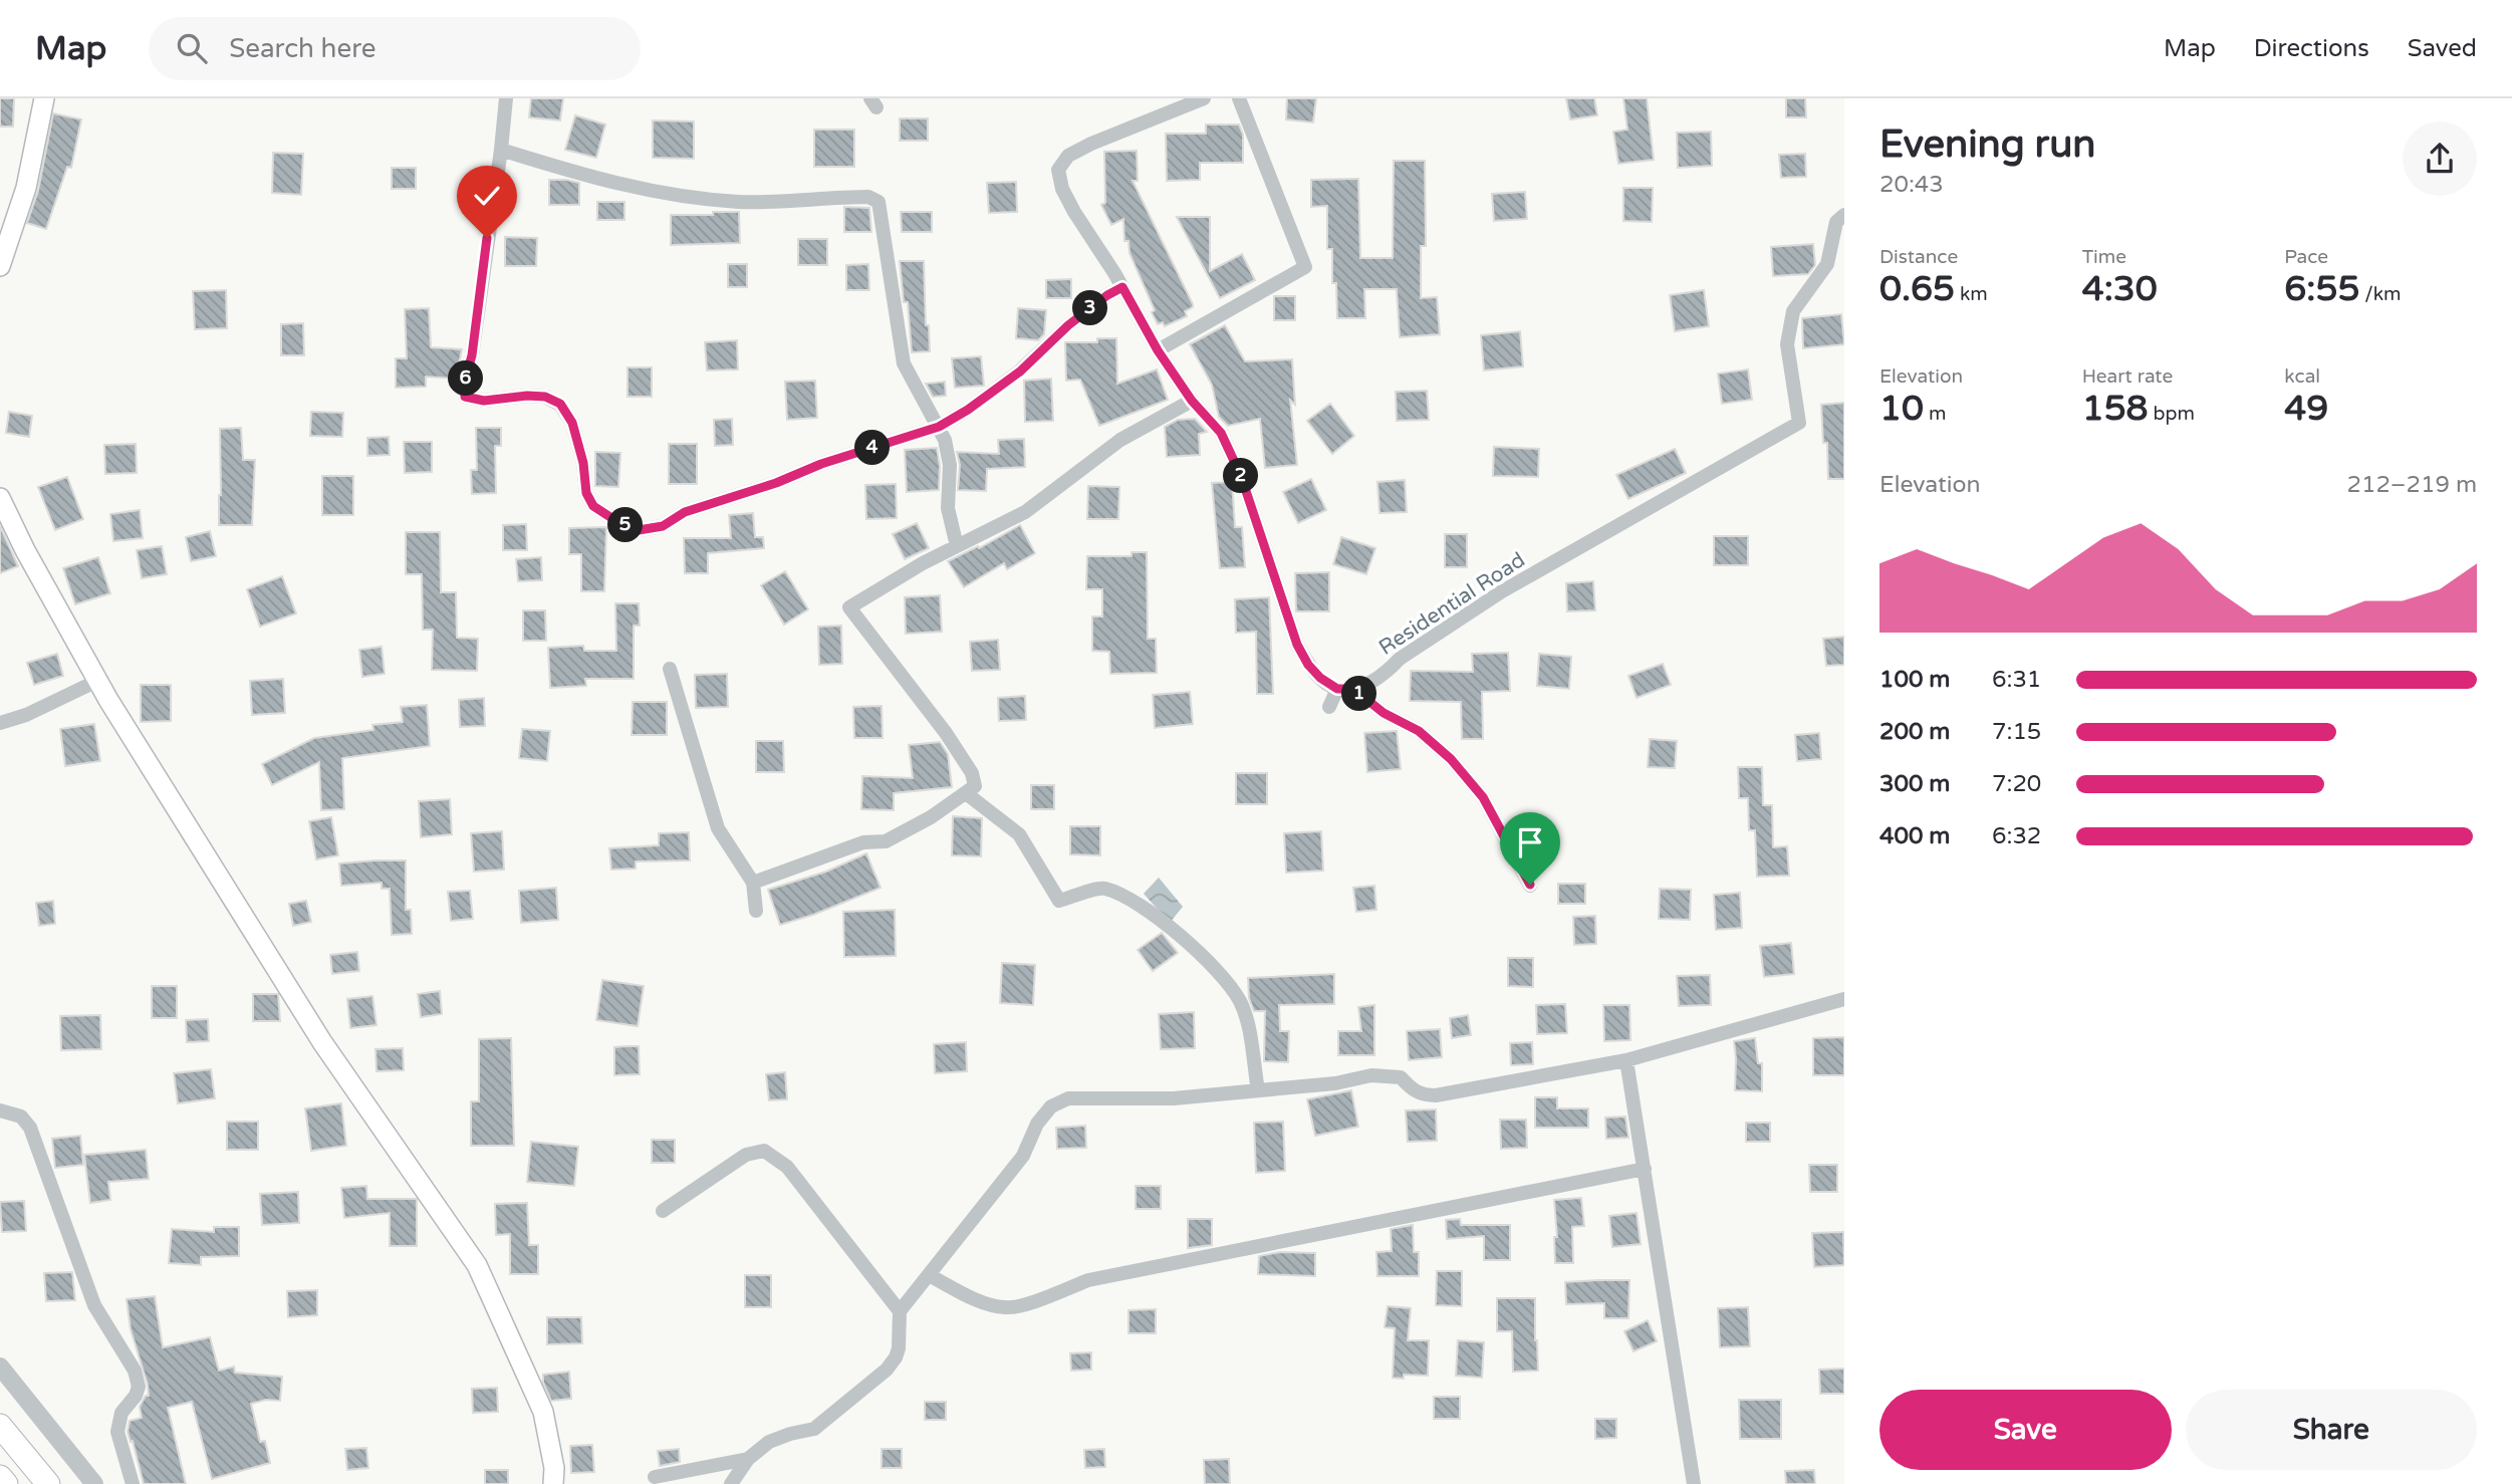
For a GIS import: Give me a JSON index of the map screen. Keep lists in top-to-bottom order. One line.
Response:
{"streets":{"street":["Residential Road"]},"page":{"header":"Map","search":"Search here","nav":["Map","Directions","Saved"],"heading":["Evening run","20:43"],"stats":[["Distance","0.65 km"],["Time","4:30"],["Pace","6:55 /km"],["Elevation","10 m"],["Heart rate","158 bpm"],["kcal","49"]],"pins":["3","6","4","2","5","1"],"chart":["Elevation","212–219 m"],"list":[{"name":"100 m","note":"6:31"},{"name":"200 m","note":"7:15"},{"name":"300 m","note":"7:20"},{"name":"400 m","note":"6:32"}],"buttons":["Save","Share"]}}
